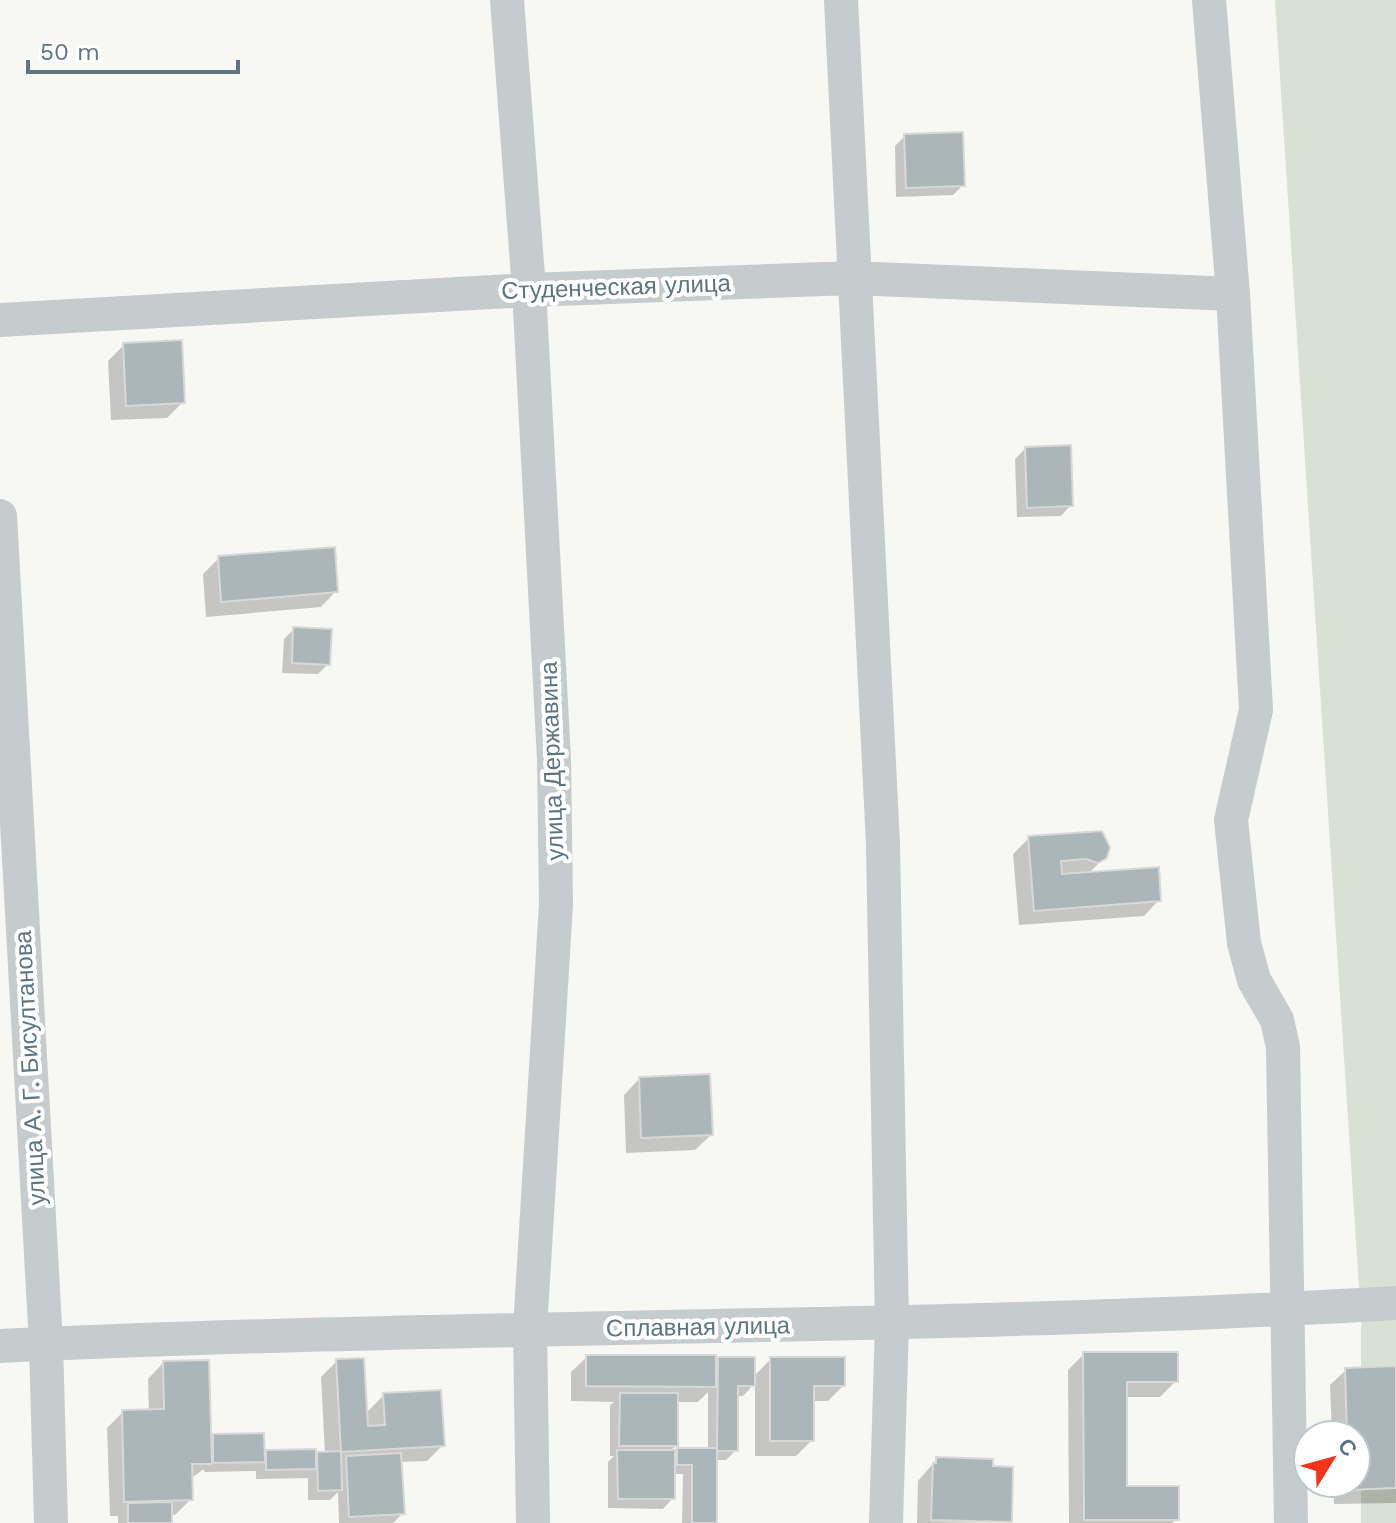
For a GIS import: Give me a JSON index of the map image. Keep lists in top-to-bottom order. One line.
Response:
{"streets":{"street":["Студенческая улица","улица Державина","улица А. Г. Бисултанова","Сплавная улица"]},"crossings":[["Студенческая улица","улица Державина"],["улица Державина","Сплавная улица"],["улица А. Г. Бисултанова","Сплавная улица"]],"scale_bar":"50 m","north":"top right"}
